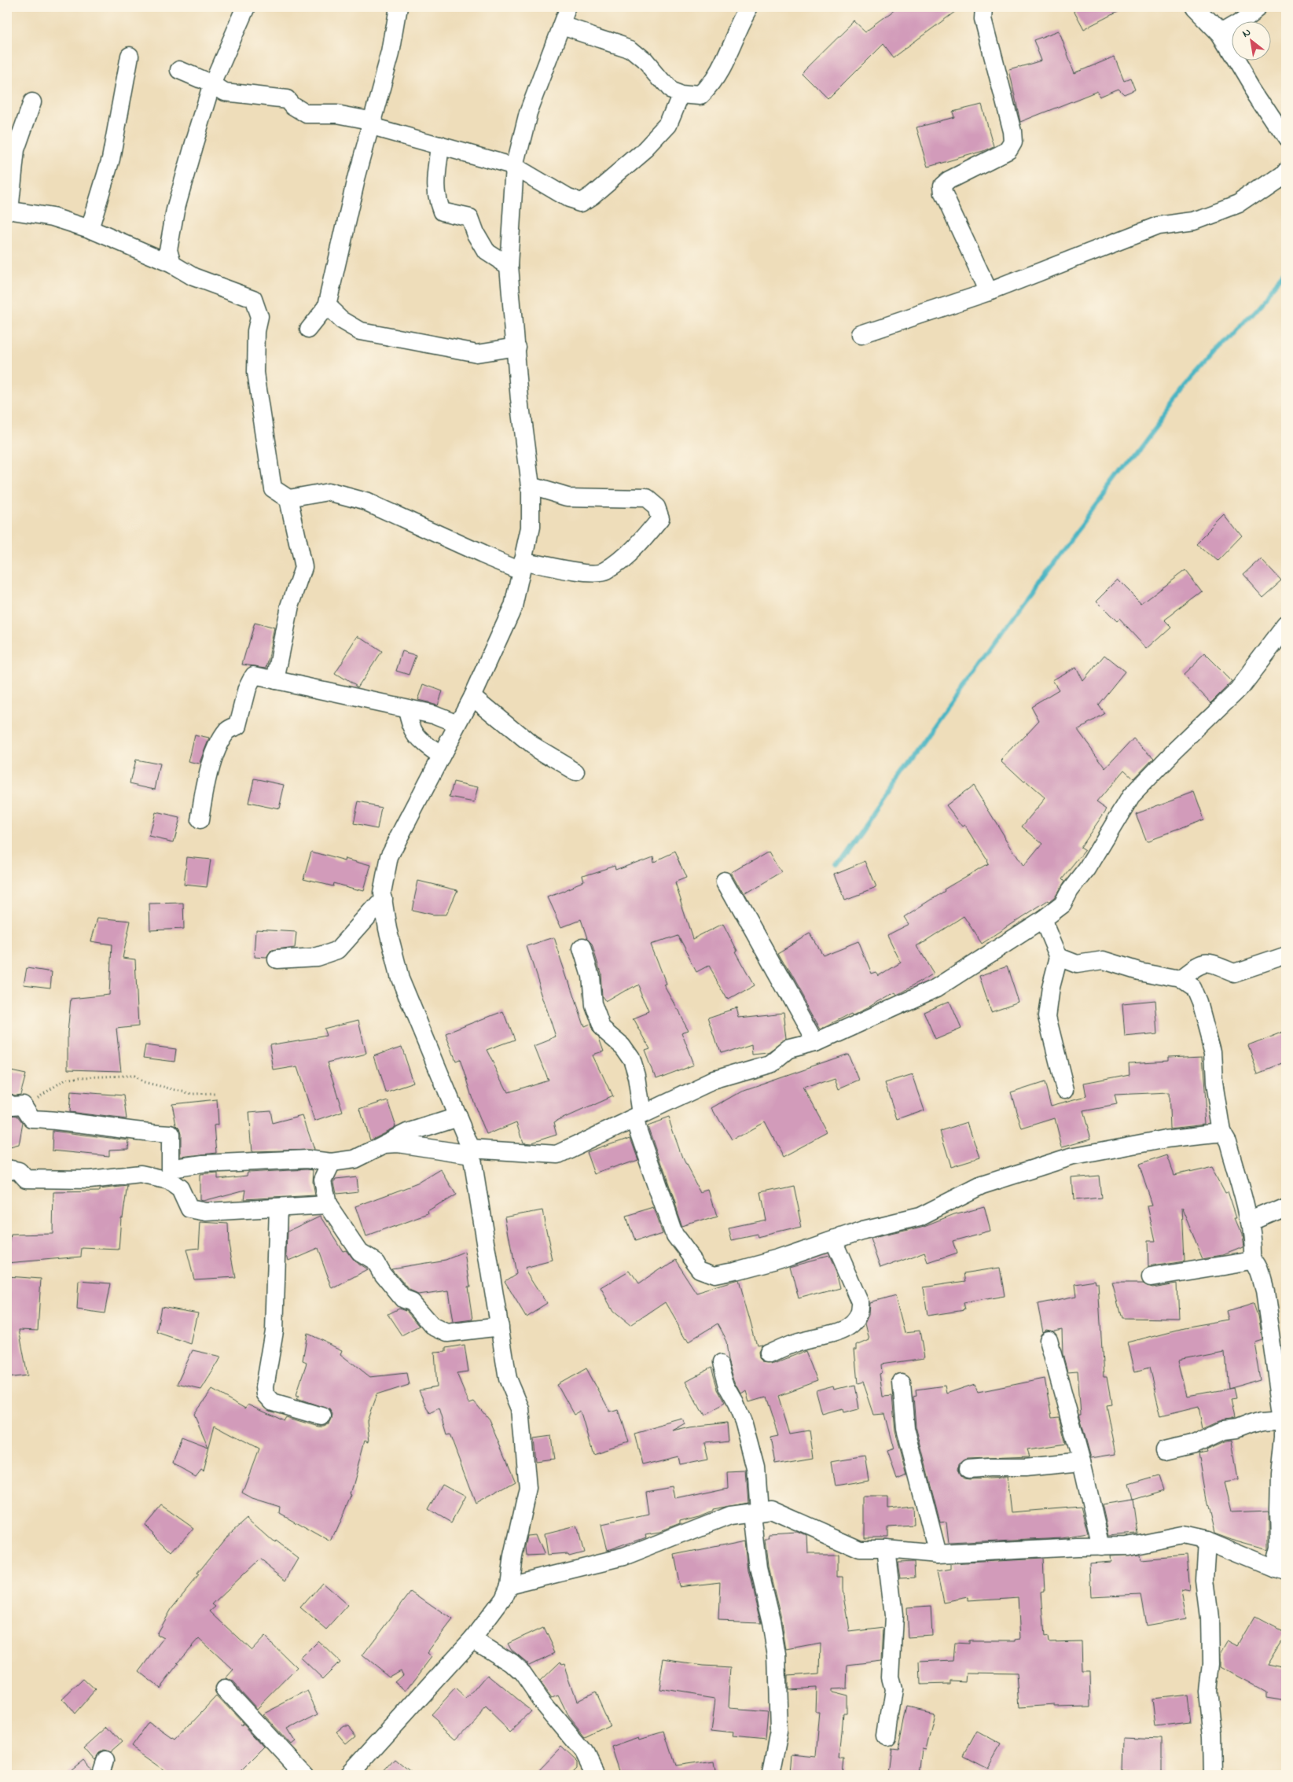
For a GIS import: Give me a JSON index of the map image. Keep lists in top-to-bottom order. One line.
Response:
{"north":"top left"}
